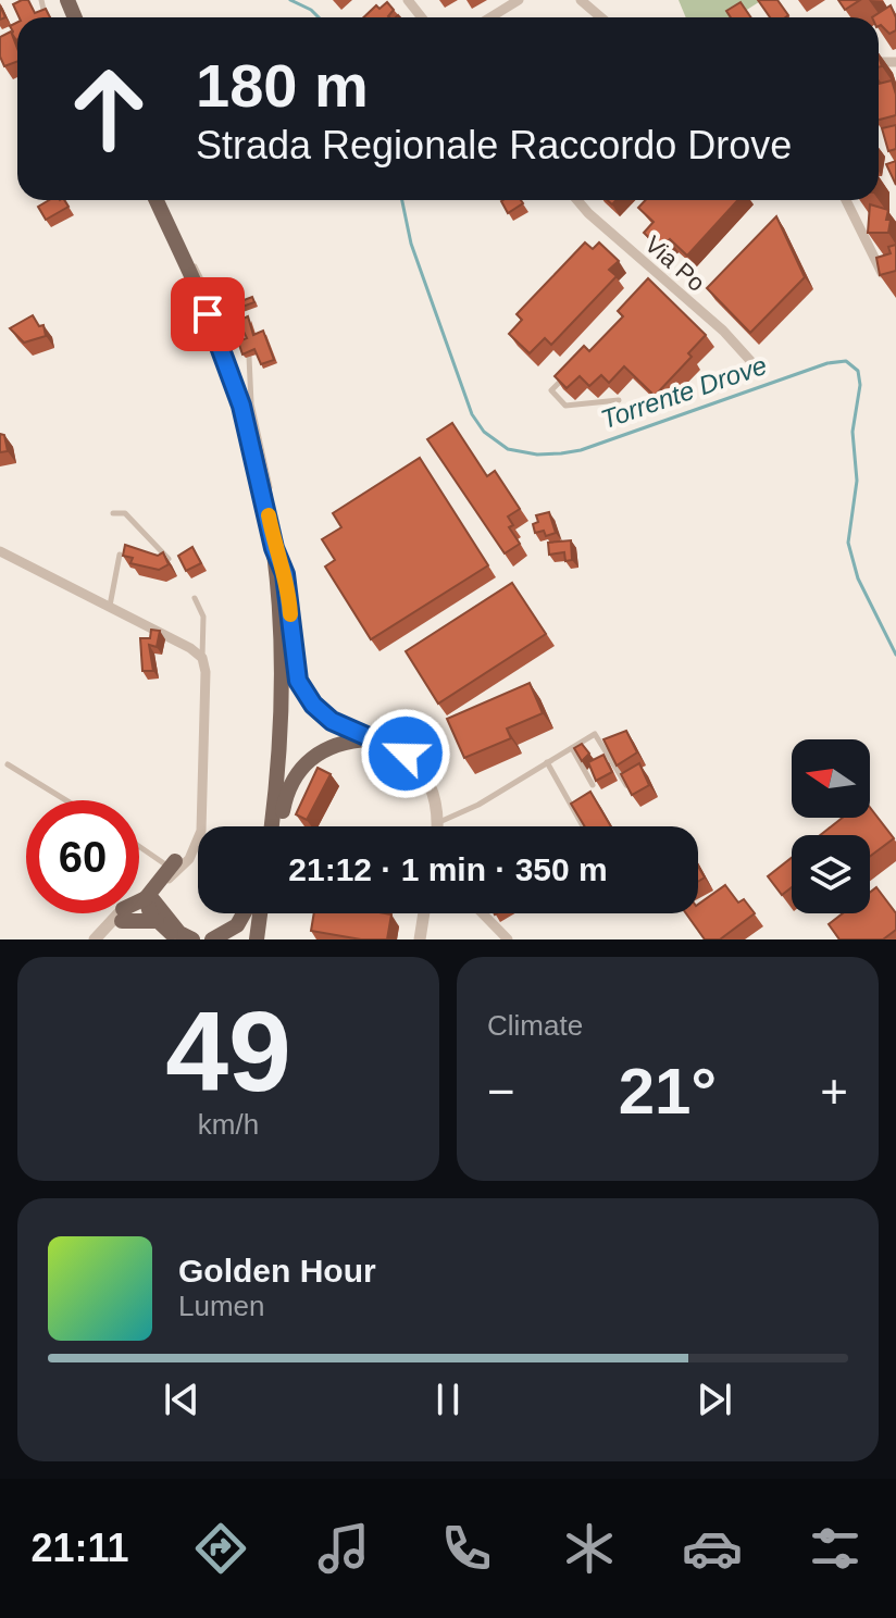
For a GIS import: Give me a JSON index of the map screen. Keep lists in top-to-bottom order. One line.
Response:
{"streets":{"street":["Via Po"]},"water":["Torrente Drove"],"north":"left","page":{"turn":["180 m","Strada Regionale Raccordo Drove"],"limit":"60","trip":"21:12 · 1 min · 350 m","tile":[["49","km/h"],"Climate"],"heat":["−","21°","+"],"song":["Golden Hour","Lumen"],"tabs":"21:11"}}
